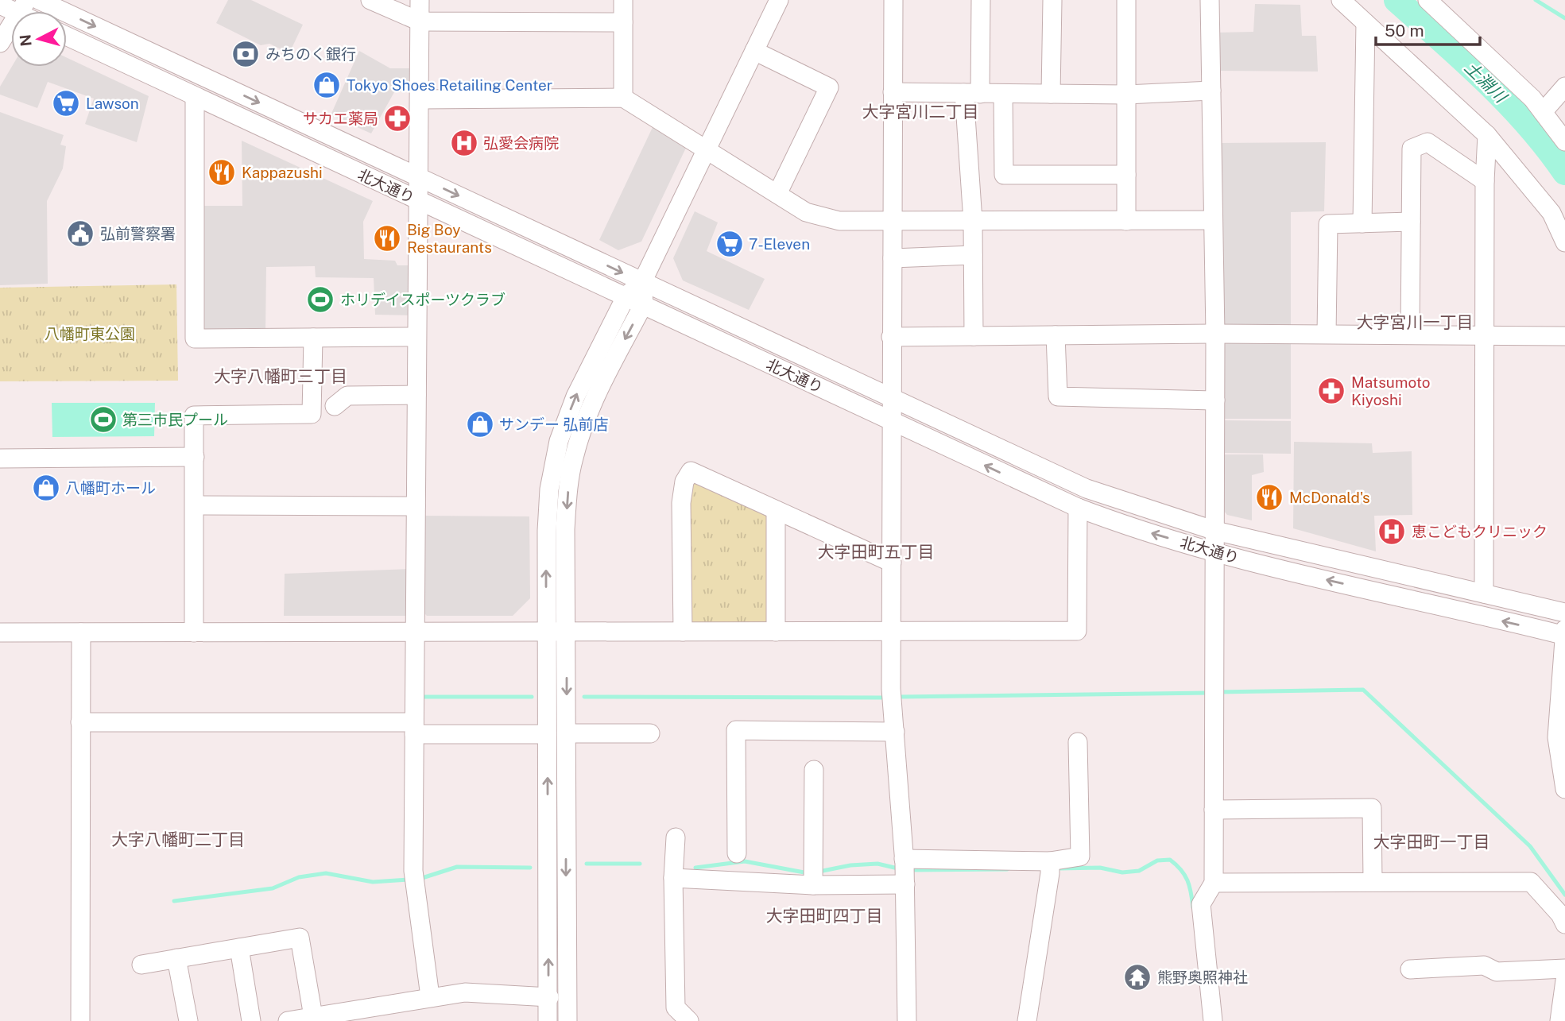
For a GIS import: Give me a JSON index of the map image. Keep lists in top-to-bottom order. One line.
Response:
{"streets":{"street":["北大通り"]},"districts":["大字宮川二丁目","大字宮川一丁目","大字八幡町三丁目","大字田町五丁目","大字八幡町二丁目","大字田町一丁目","大字田町四丁目"],"water":["土淵川"],"parks":["八幡町東公園"],"places":{"bank":["みちのく銀行"],"shop":["Tokyo Shoes Retailing Center","サンデー 弘前店","八幡町ホール"],"supermarket":["Lawson","7-Eleven"],"pharmacy":["サカエ薬局","Matsumoto Kiyoshi"],"hospital":["弘愛会病院","恵こどもクリニック"],"restaurant":["Kappazushi","Big Boy Restaurants","McDonald's"],"public building":["弘前警察署"],"sports":["ホリデイスポーツクラブ","第三市民プール"],"temple":["熊野奥照神社"]},"scale_bar":"50 m","north":"left"}
